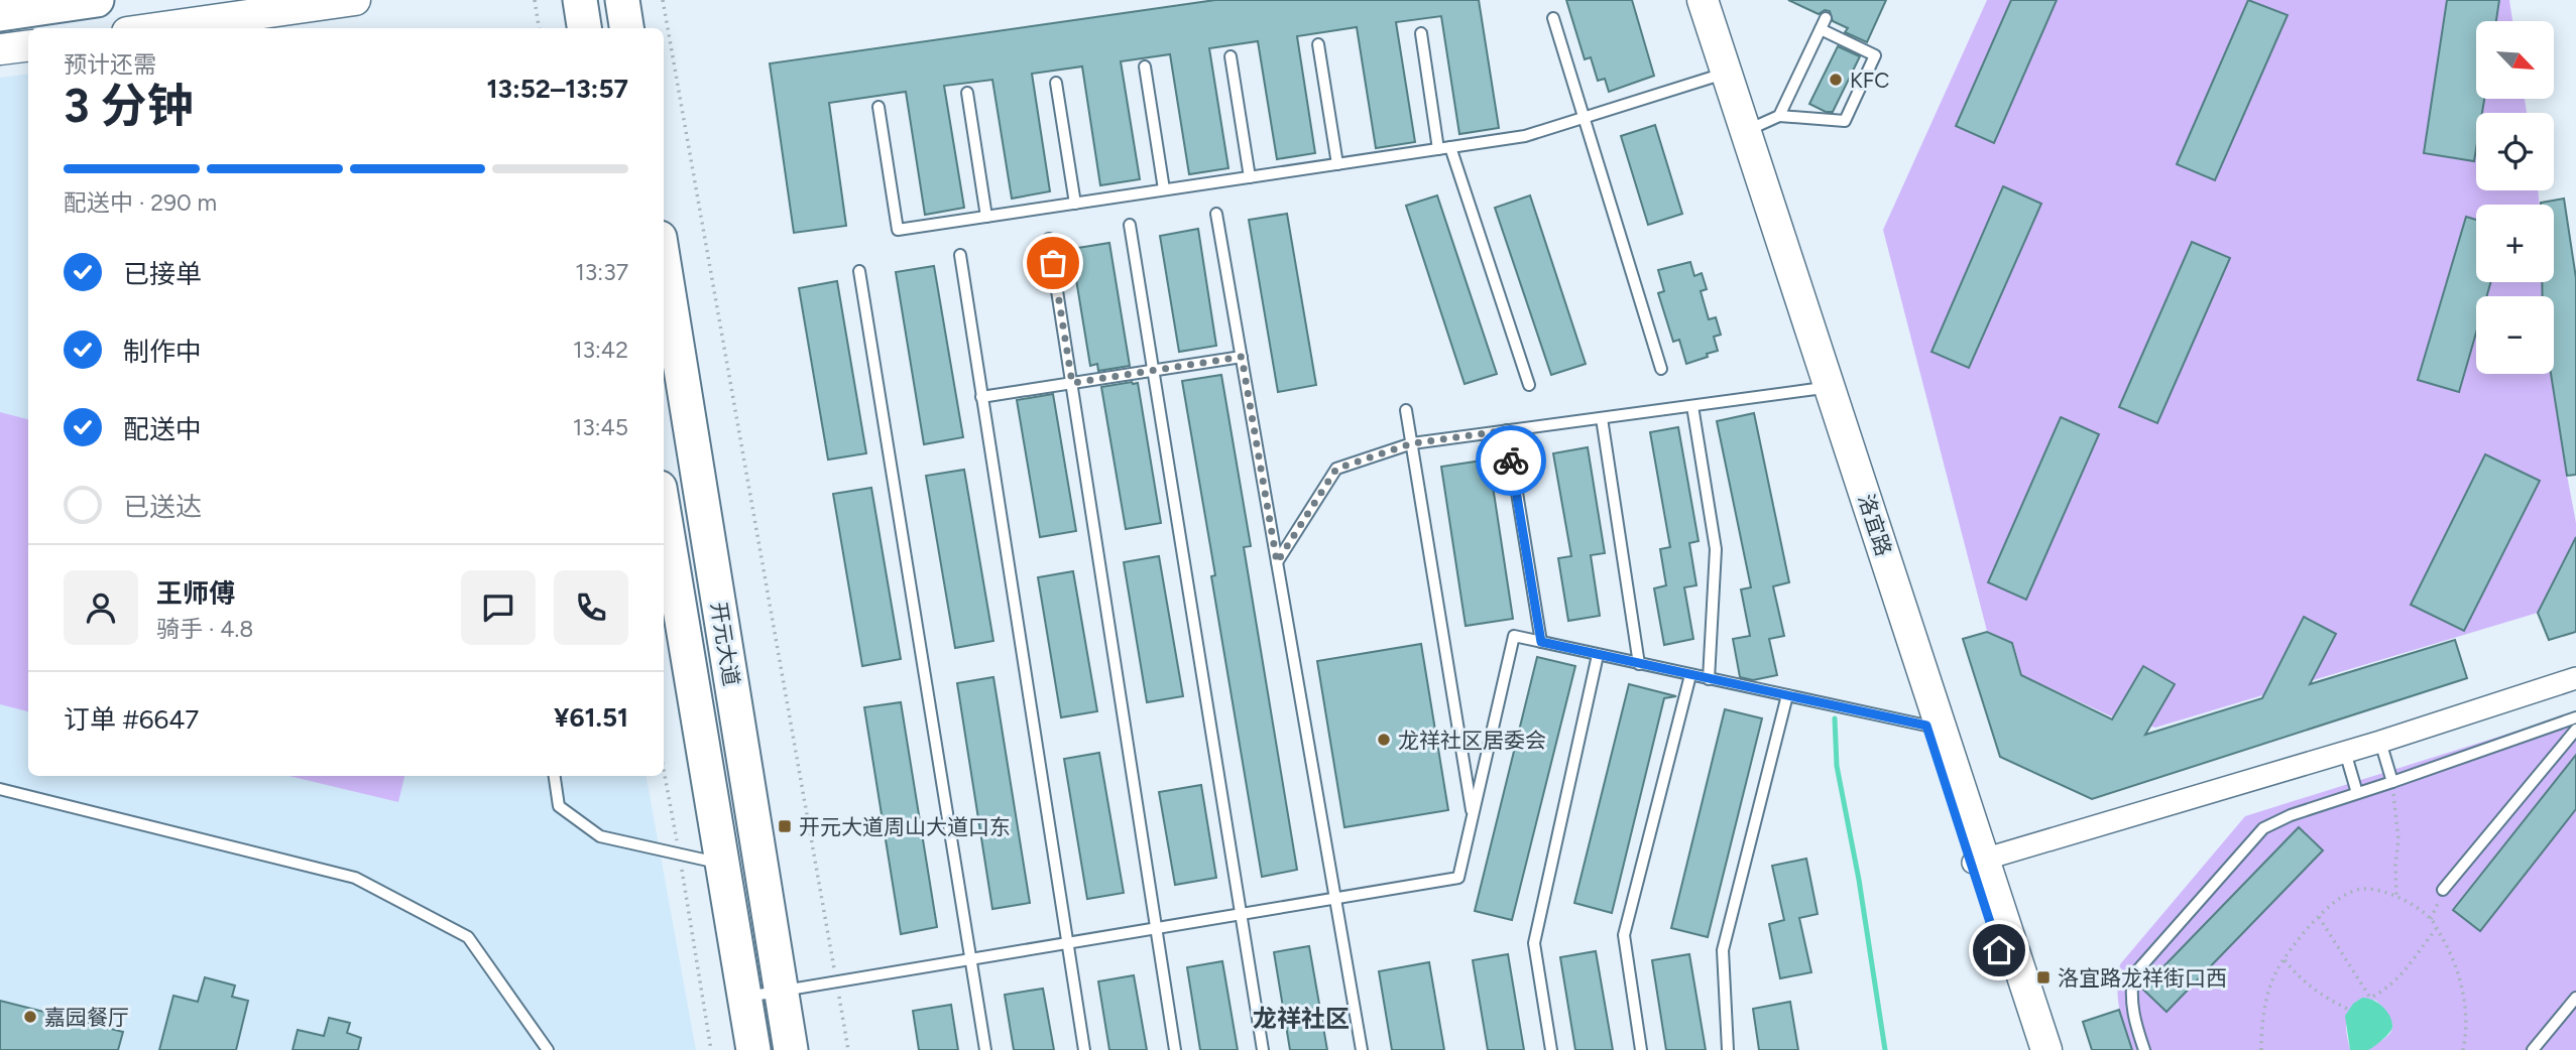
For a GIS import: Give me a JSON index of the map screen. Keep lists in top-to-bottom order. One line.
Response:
{"streets":{"main road":["开元大道"],"street":["洛宜路"]},"districts":["龙祥社区"],"places":{"other":["KFC","龙祥社区居委会","嘉园餐厅"],"transit":["开元大道周山大道口东","洛宜路龙祥街口西"]},"north":"bottom right","page":{"map_buttons":["+","−"],"heading":["3 分钟","预计还需","13:52–13:57"],"panel":["王师傅","骑手 · 4.8","订单 #6647","¥61.51"],"bar":"配送中 · 290 m","list":[["已接单","13:37"],["制作中","13:42"],["配送中","13:45"],"已送达"]}}
